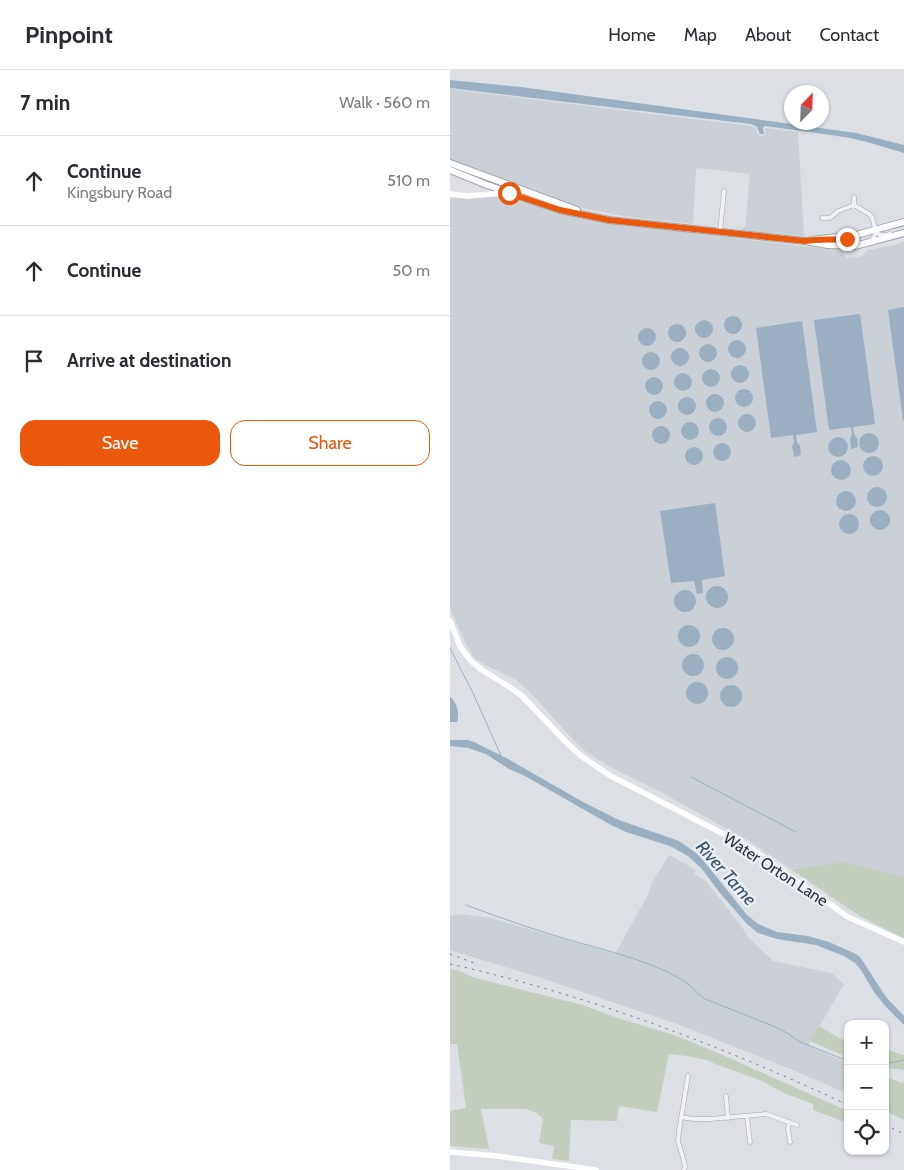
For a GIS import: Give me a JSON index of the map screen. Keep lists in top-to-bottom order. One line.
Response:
{"streets":{"street":["Water Orton Lane"]},"water":["River Tame"],"north":"top right","page":{"header":"Pinpoint","nav":["Home","Map","About","Contact"],"heading":["7 min","Walk · 560 m"],"list":[["Continue","Kingsbury Road","510 m"],["Continue","50 m"],"Arrive at destination"],"buttons":["Save","Share"],"map_buttons":["+","−"]}}
